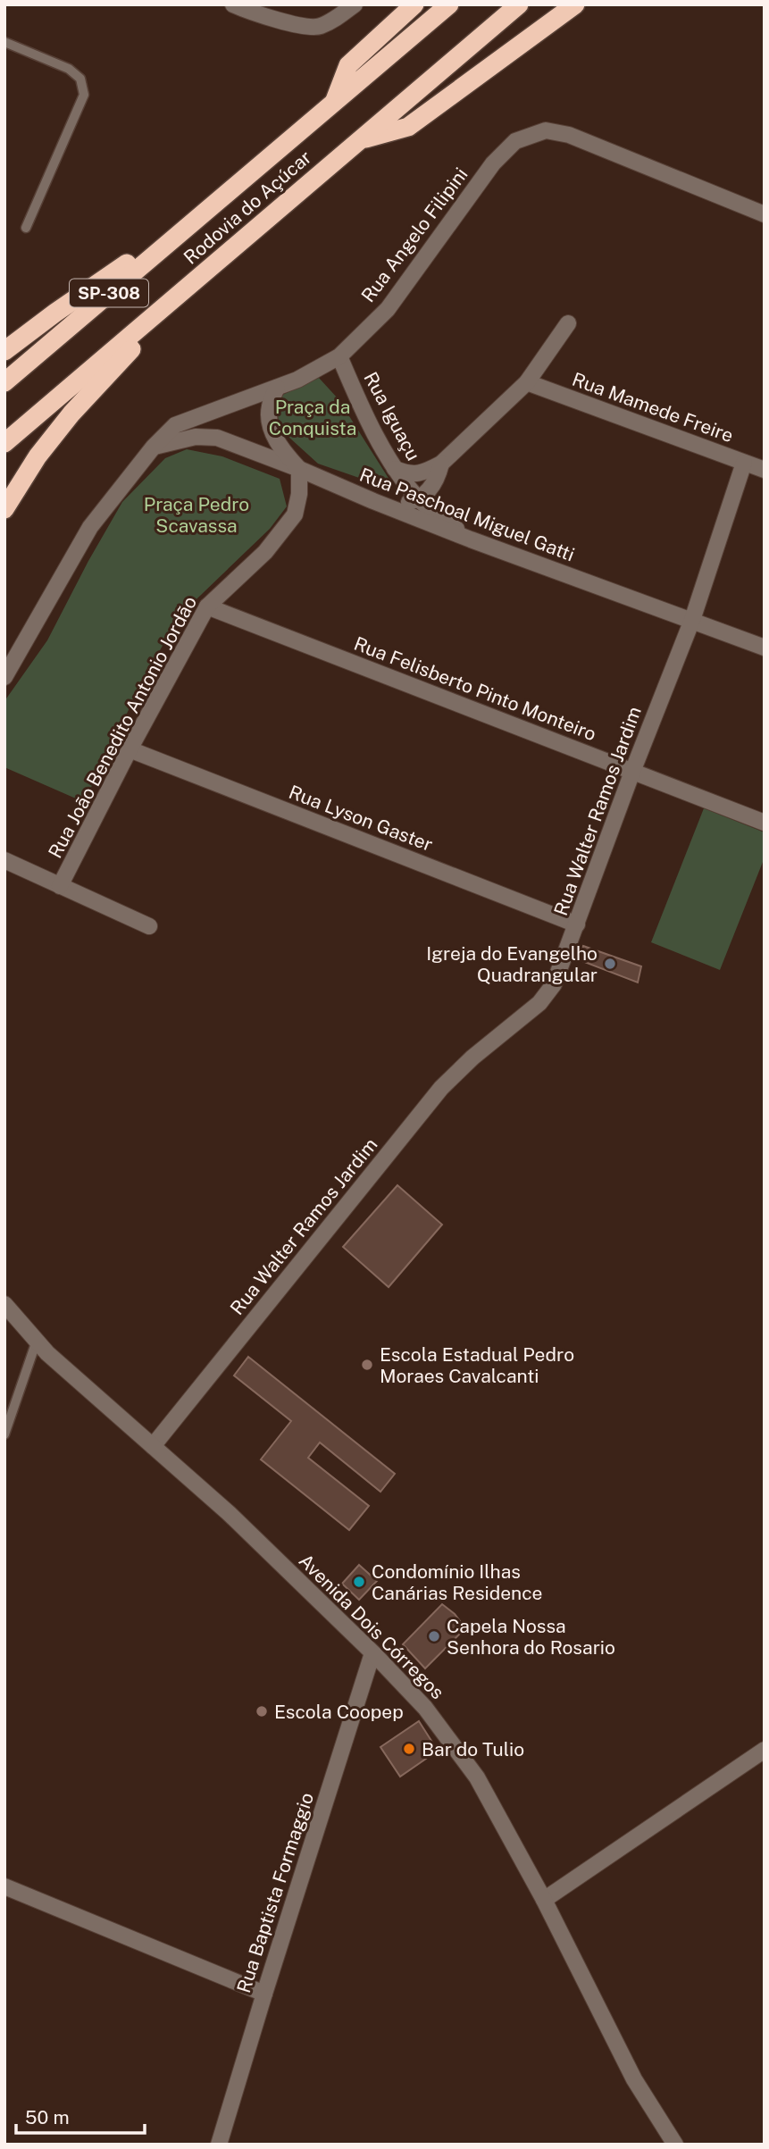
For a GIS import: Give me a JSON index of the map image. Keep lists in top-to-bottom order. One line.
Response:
{"streets":{"highway":["Rodovia do Açúcar","SP-308"],"street":["Rua Angelo Filipini","Rua Mamede Freire","Rua Iguaçu","Rua Paschoal Miguel Gatti","Rua Felisberto Pinto Monteiro","Rua João Benedito Antonio Jordão","Rua Walter Ramos Jardim","Rua Lyson Gaster","Avenida Dois Córregos","Rua Baptista Formaggio"]},"crossings":[["Rua Angelo Filipini","Rua Iguaçu"],["Rua Angelo Filipini","Rua Paschoal Miguel Gatti"],["Rua Mamede Freire","Rua Walter Ramos Jardim"],["Rua Iguaçu","Rua Paschoal Miguel Gatti"],["Rua Paschoal Miguel Gatti","Rua João Benedito Antonio Jordão"],["Rua Paschoal Miguel Gatti","Rua Walter Ramos Jardim"],["Rua Felisberto Pinto Monteiro","Rua João Benedito Antonio Jordão"],["Rua Felisberto Pinto Monteiro","Rua Walter Ramos Jardim"],["Rua João Benedito Antonio Jordão","Rua Lyson Gaster"],["Rua Walter Ramos Jardim","Rua Lyson Gaster"],["Rua Walter Ramos Jardim","Avenida Dois Córregos"],["Avenida Dois Córregos","Rua Baptista Formaggio"]],"parks":["Praça da Conquista","Praça Pedro Scavassa"],"places":["Igreja do Evangelho Quadrangular","Escola Estadual Pedro Moraes Cavalcanti","Condomínio Ilhas Canárias Residence","Capela Nossa Senhora do Rosario","Escola Coopep","Bar do Tulio"],"scale_bar":"50 m"}
